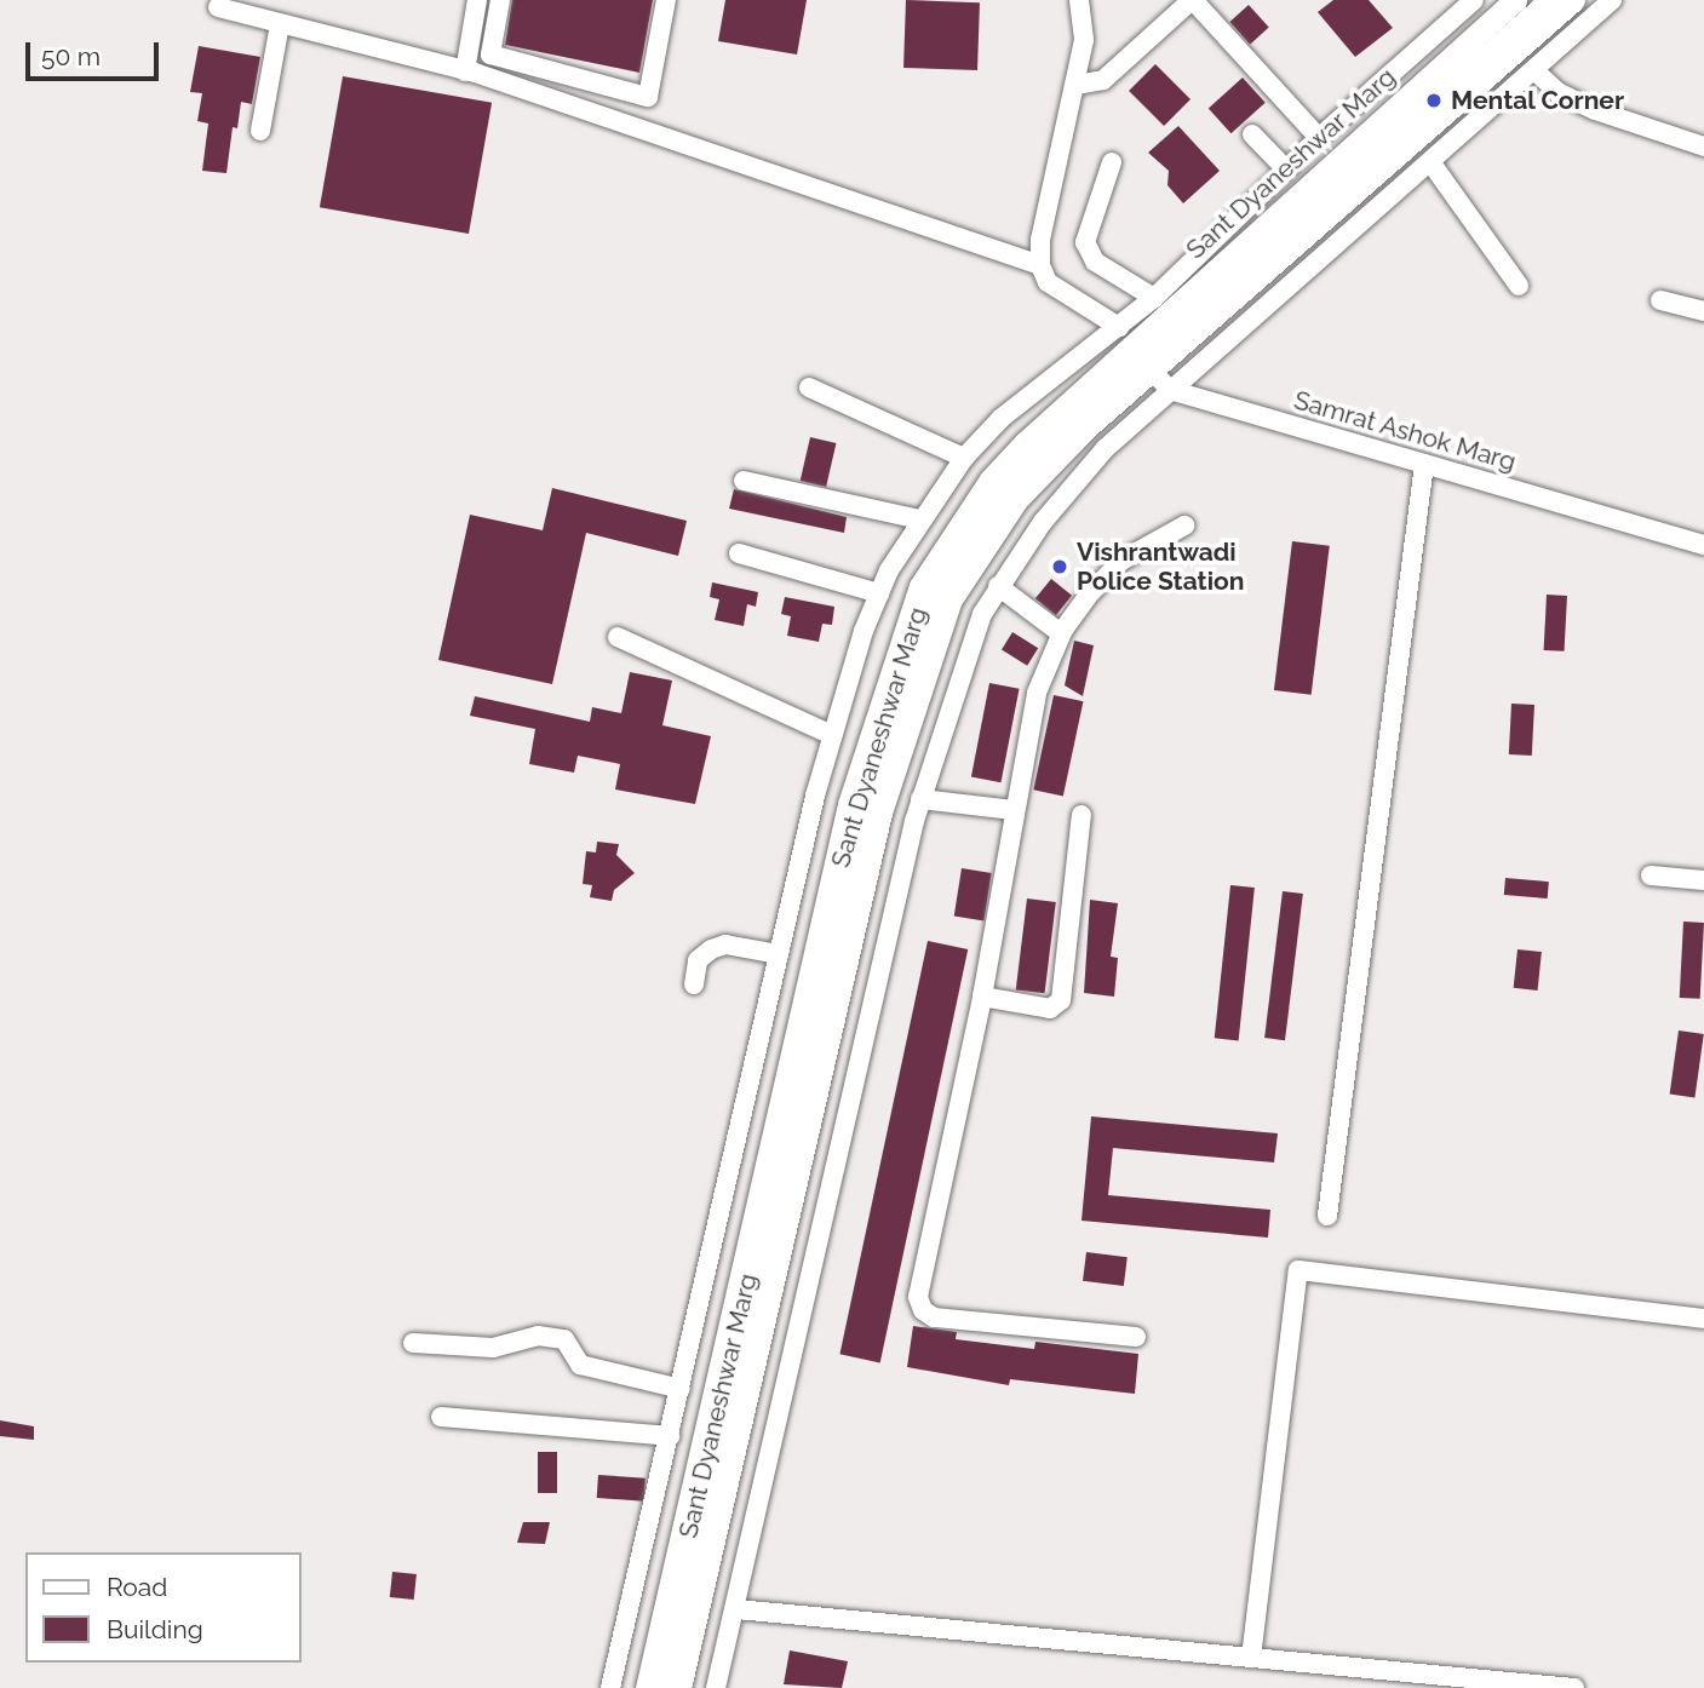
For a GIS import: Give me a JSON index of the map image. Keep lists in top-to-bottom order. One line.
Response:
{"streets":{"main road":["Sant Dyaneshwar Marg"],"street":["Samrat Ashok Marg"]},"places":["Mental Corner","Vishrantwadi Police Station"],"legend":["Road","Building"],"scale_bar":"50 m"}
